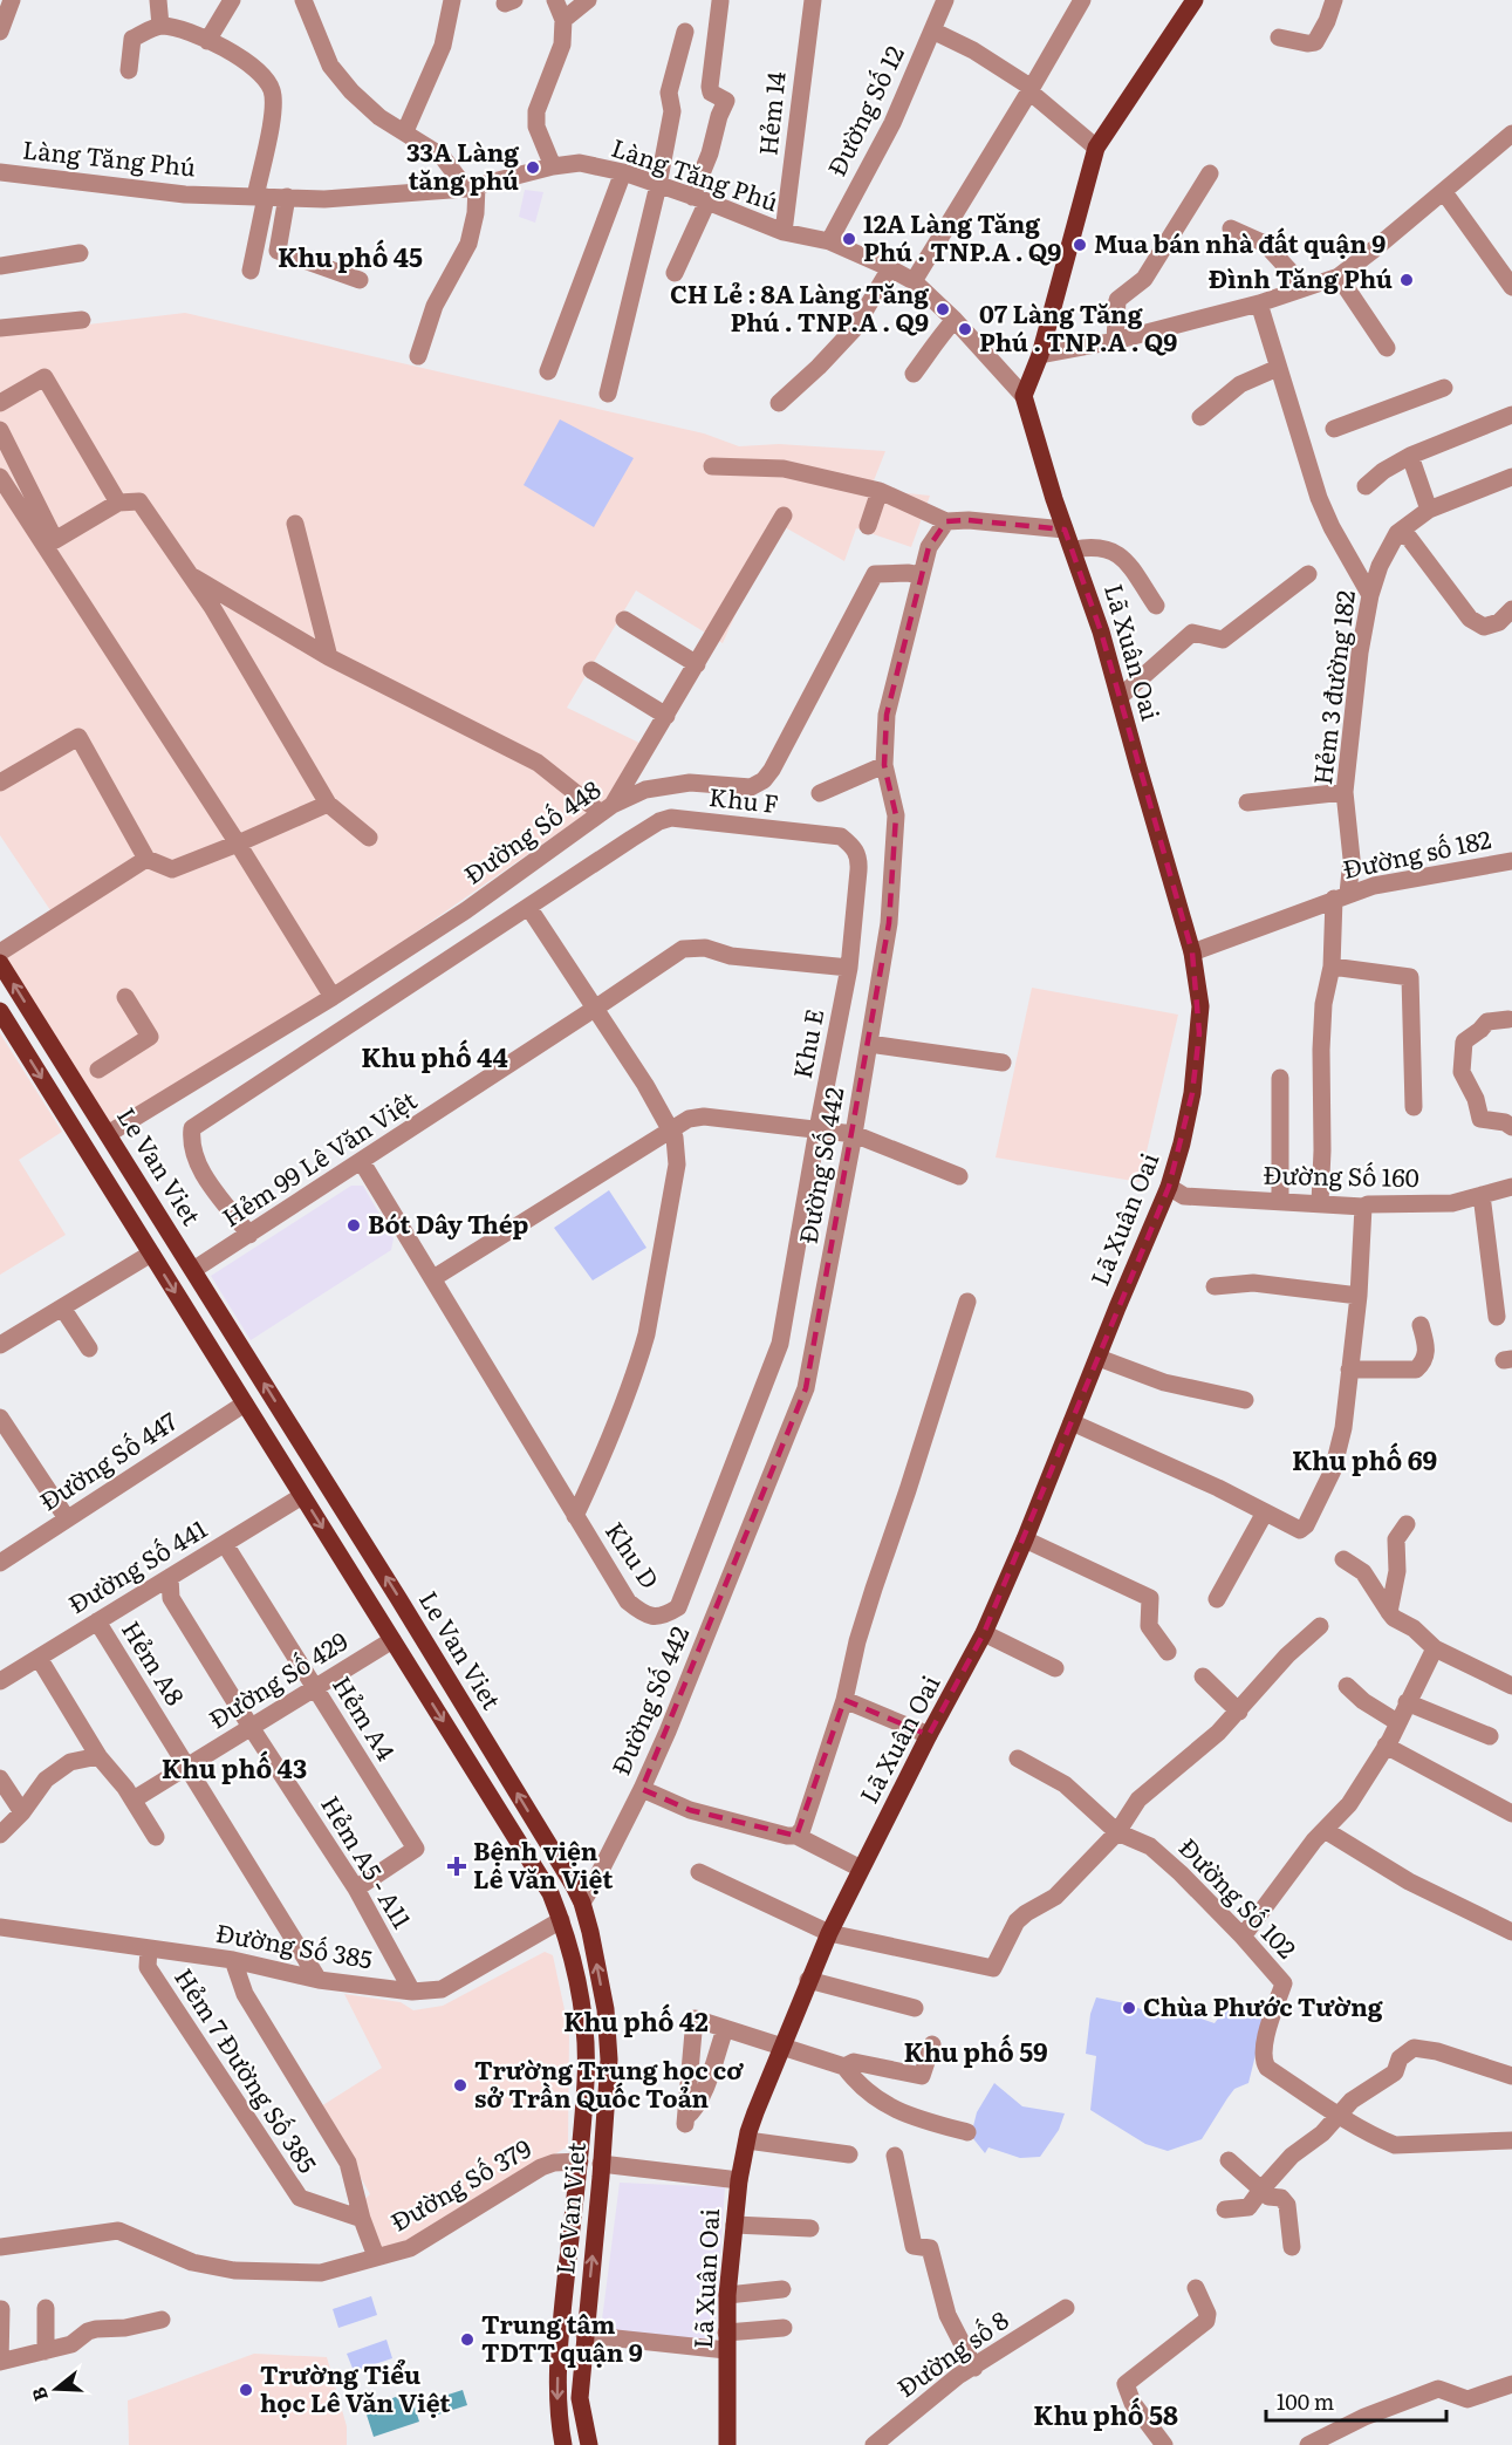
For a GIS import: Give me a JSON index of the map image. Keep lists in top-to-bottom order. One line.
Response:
{"streets":{"main road":["Lã Xuân Oai","Le Van Viet"],"street":["Đường Số 12","Hẻm 14","Làng Tăng Phú","Hẻm 3 đường 182","Khu F","Đường Số 448","Đường số 182","Khu E","Hẻm 99 Lê Văn Việt","Đường Số 442","Đường Số 160","Đường Số 447","Khu D","Đường Số 441","Hẻm A8","Đường Số 429","Hẻm A4","Hẻm A5 - A11","Đường Số 102","Đường Số 385","Hẻm 7 Đường Số 385","Đường Số 379","Đường số 8"]},"crossings":[["Đường Số 12","Làng Tăng Phú"],["Hẻm 14","Làng Tăng Phú"],["Làng Tăng Phú","Lã Xuân Oai"],["Lã Xuân Oai","Đường số 182"],["Lã Xuân Oai","Đường Số 160"],["Hẻm 3 đường 182","Đường số 182"],["Hẻm 3 đường 182","Đường Số 160"],["Khu F","Khu E"],["Khu F","Hẻm 99 Lê Văn Việt"],["Khu F","Khu D"],["Đường Số 448","Đường Số 442"],["Đường Số 448","Le Van Viet"],["Khu E","Hẻm 99 Lê Văn Việt"],["Khu E","Khu D"],["Hẻm 99 Lê Văn Việt","Le Van Viet"],["Hẻm 99 Lê Văn Việt","Khu D"],["Đường Số 442","Le Van Viet"],["Le Van Viet","Đường Số 447"],["Le Van Viet","Đường Số 441"],["Le Van Viet","Đường Số 429"],["Le Van Viet","Đường Số 385"],["Le Van Viet","Đường Số 379"],["Đường Số 441","Hẻm A8"],["Đường Số 441","Hẻm A4"],["Đường Số 441","Hẻm A5 - A11"],["Hẻm A8","Đường Số 429"],["Hẻm A8","Đường Số 385"],["Đường Số 429","Hẻm A4"],["Đường Số 429","Hẻm A5 - A11"],["Hẻm A4","Hẻm A5 - A11"],["Hẻm A5 - A11","Đường Số 385"],["Đường Số 385","Hẻm 7 Đường Số 385"]],"districts":["Khu phố 45","Khu phố 44","Khu phố 69","Khu phố 43","Khu phố 42","Khu phố 59","Khu phố 58"],"places":{"other":["33A Làng tăng phú","12A Làng Tăng Phú . TNP.A . Q9","Mua bán nhà đất quận 9","Đình Tăng Phú","CH Lẻ : 8A Làng Tăng Phú . TNP.A . Q9","07 Làng Tăng Phú . TNP.A . Q9","Bót Dây Thép","Chùa Phước Tường","Trường Trung học cơ sở Trần Quốc Toản","Trung tâm TDTT quận 9","Trường Tiểu học Lê Văn Việt"],"health":["Bệnh viện Lê Văn Việt"]},"scale_bar":"100 m","north":"left"}
